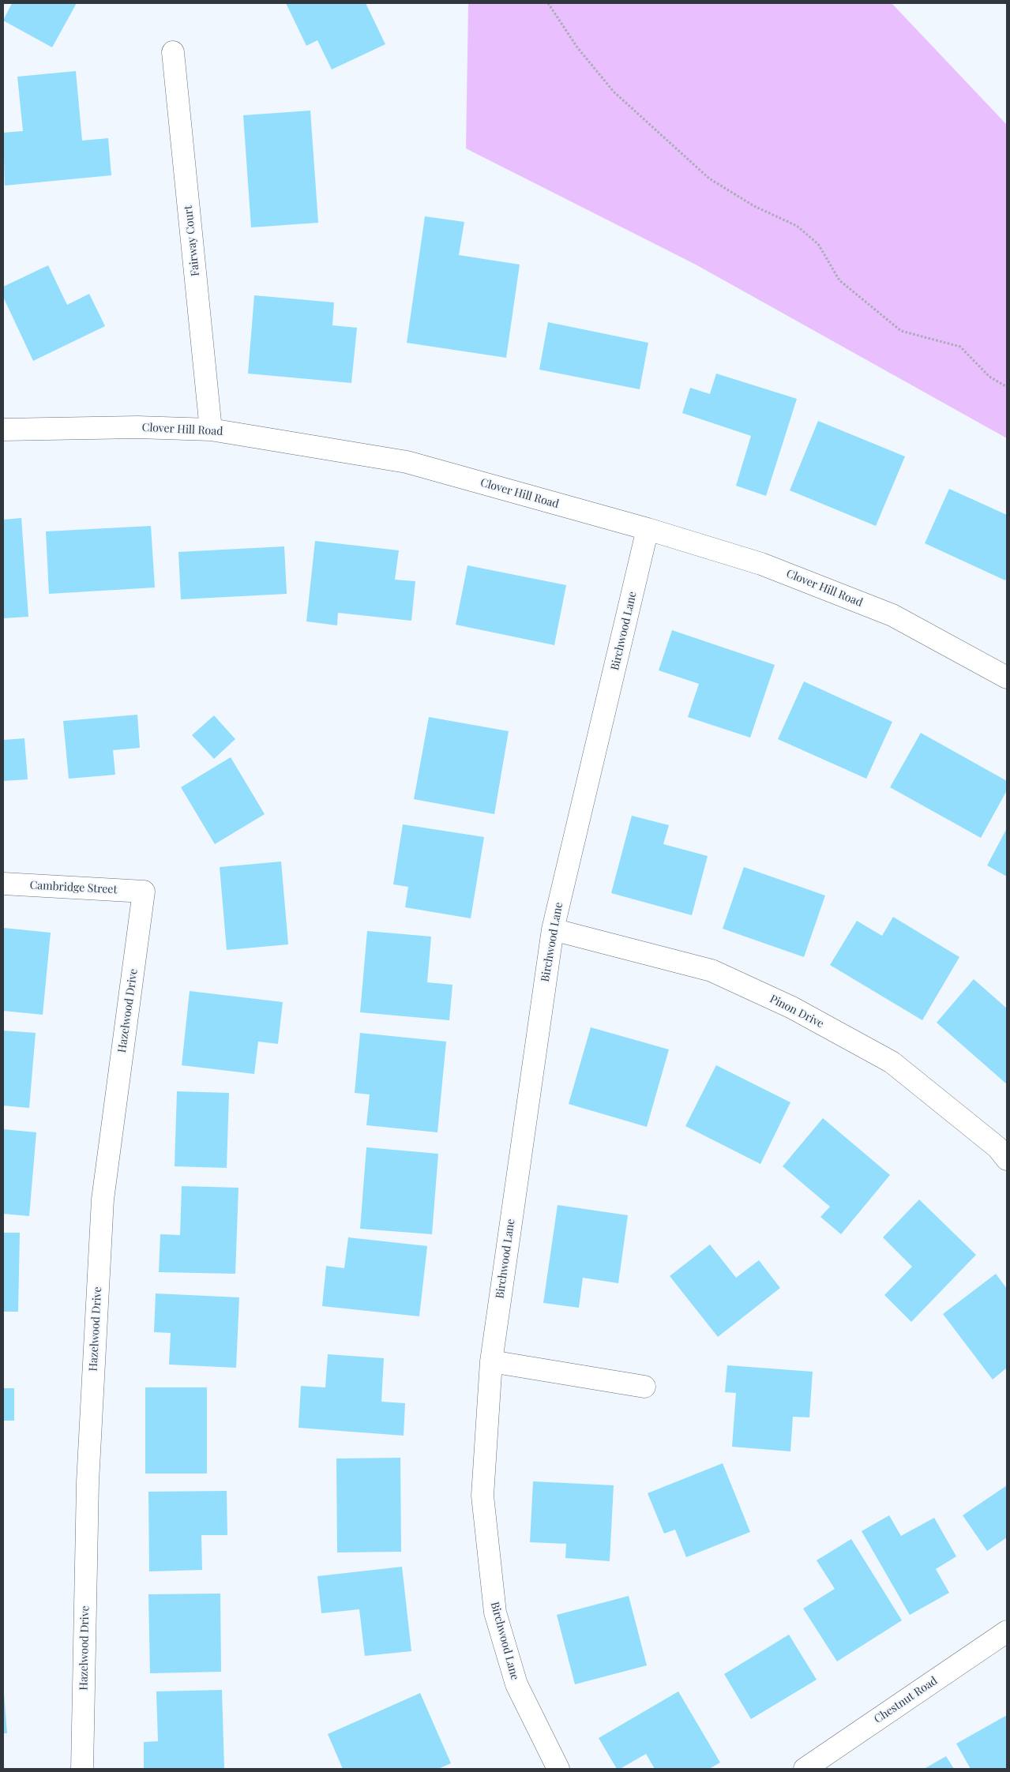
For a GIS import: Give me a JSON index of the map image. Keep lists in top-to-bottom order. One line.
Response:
{"streets":{"street":["Fairway Court","Clover Hill Road","Birchwood Lane","Cambridge Street","Hazelwood Drive","Pinon Drive","Chestnut Road"]},"crossings":[["Fairway Court","Clover Hill Road"],["Clover Hill Road","Birchwood Lane"],["Birchwood Lane","Pinon Drive"],["Cambridge Street","Hazelwood Drive"]]}
